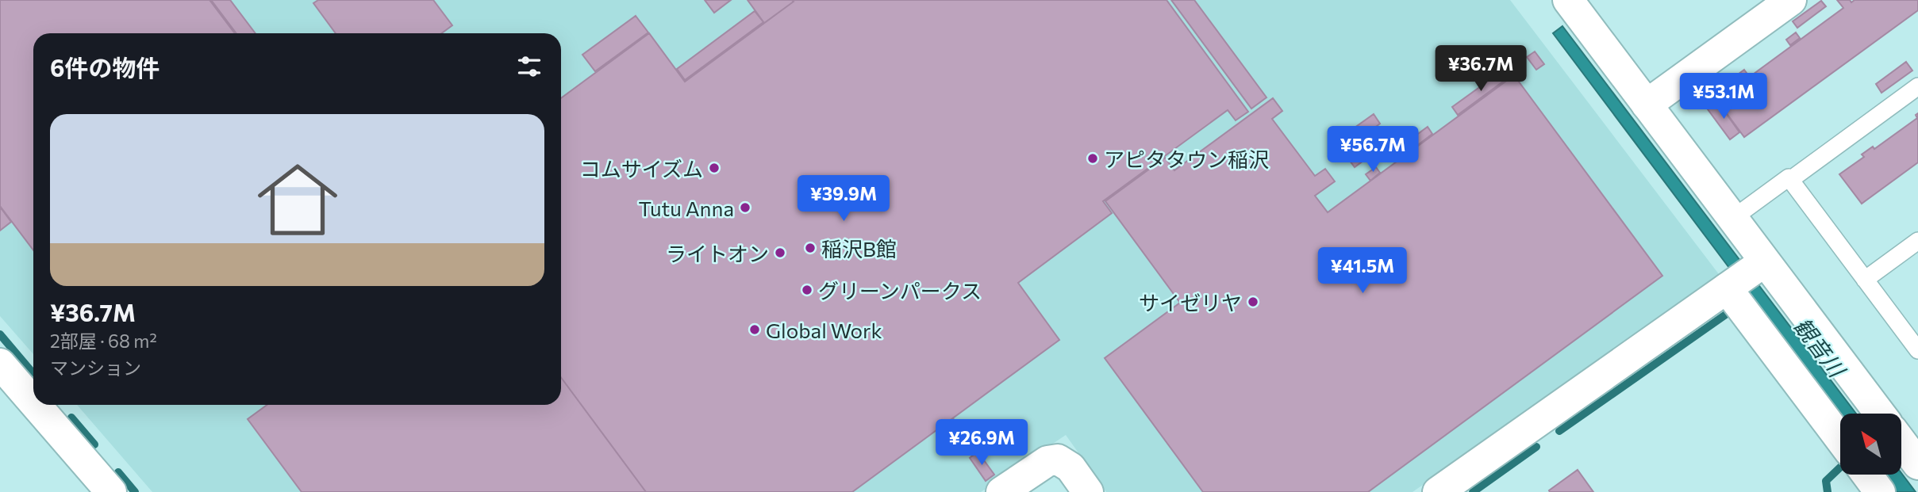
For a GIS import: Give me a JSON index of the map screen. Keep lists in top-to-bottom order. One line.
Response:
{"water":["観音川"],"places":["アピタタウン稲沢","コムサイズム","Tutu Anna","稲沢B館","ライトオン","グリーンパークス","サイゼリヤ","Global Work"],"north":"top left","page":{"heading":"6件の物件","price":["¥36.7M","¥53.1M","¥56.7M","¥39.9M","¥41.5M","¥26.9M"],"list":[{"name":"¥36.7M","note":"2部屋 · 68 m² · マンション"}]}}
